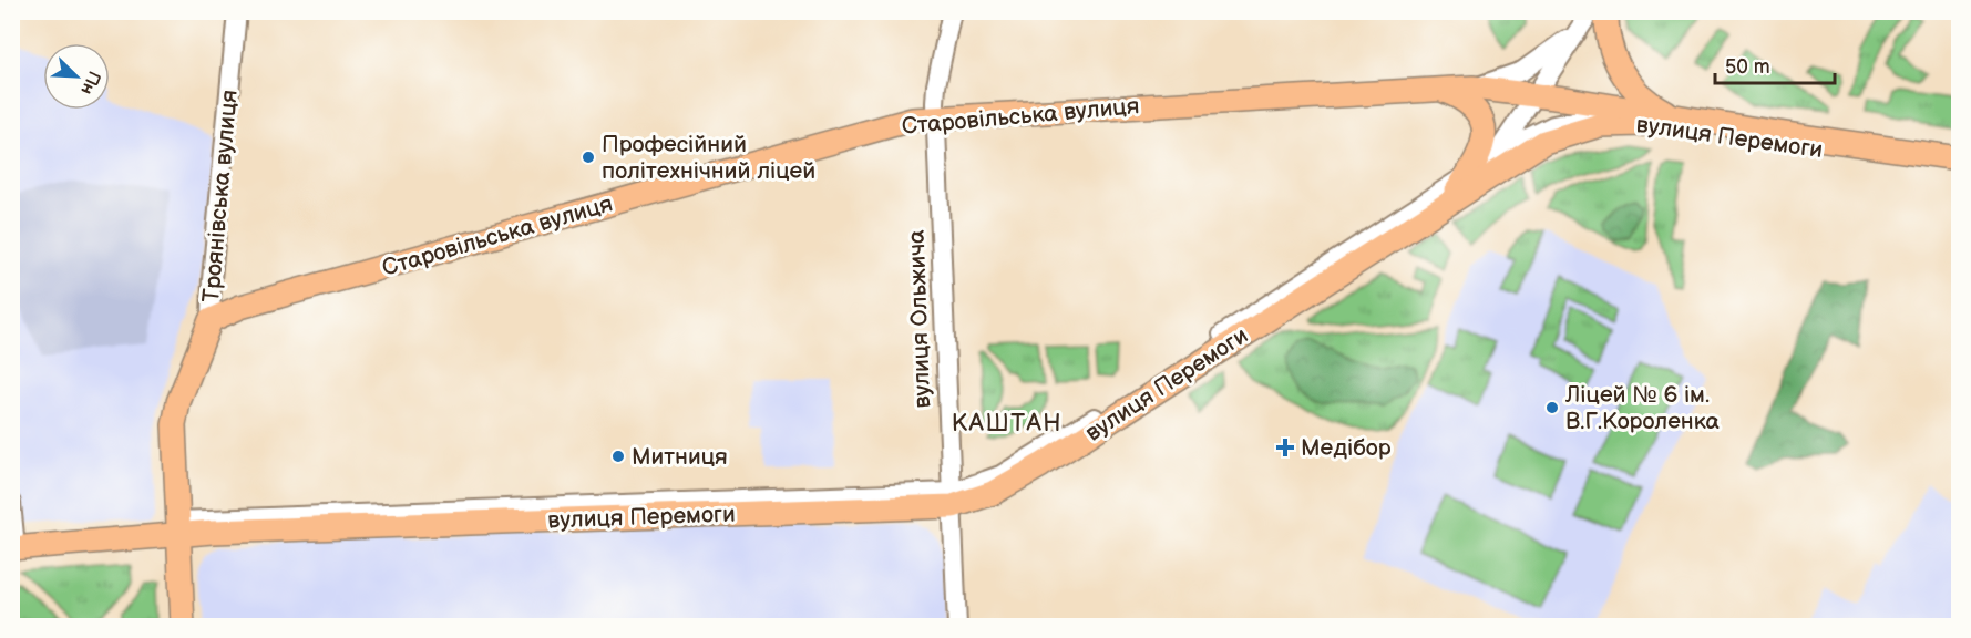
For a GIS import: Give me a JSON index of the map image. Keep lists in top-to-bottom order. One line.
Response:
{"streets":{"main road":["Старовільська вулиця","вулиця Перемоги","Троянівська вулиця"],"street":["вулиця Ольжича"]},"crossings":[["Старовільська вулиця","вулиця Перемоги"],["Старовільська вулиця","Троянівська вулиця"],["Старовільська вулиця","вулиця Ольжича"],["вулиця Перемоги","Троянівська вулиця"],["вулиця Перемоги","вулиця Ольжича"]],"districts":["КАШТАН"],"places":{"other":["Професійний політехнічний ліцей","Ліцей № 6 ім. В.Г.Короленка","Митниця"],"health":["Медібор"]},"scale_bar":"50 m","north":"bottom right"}
